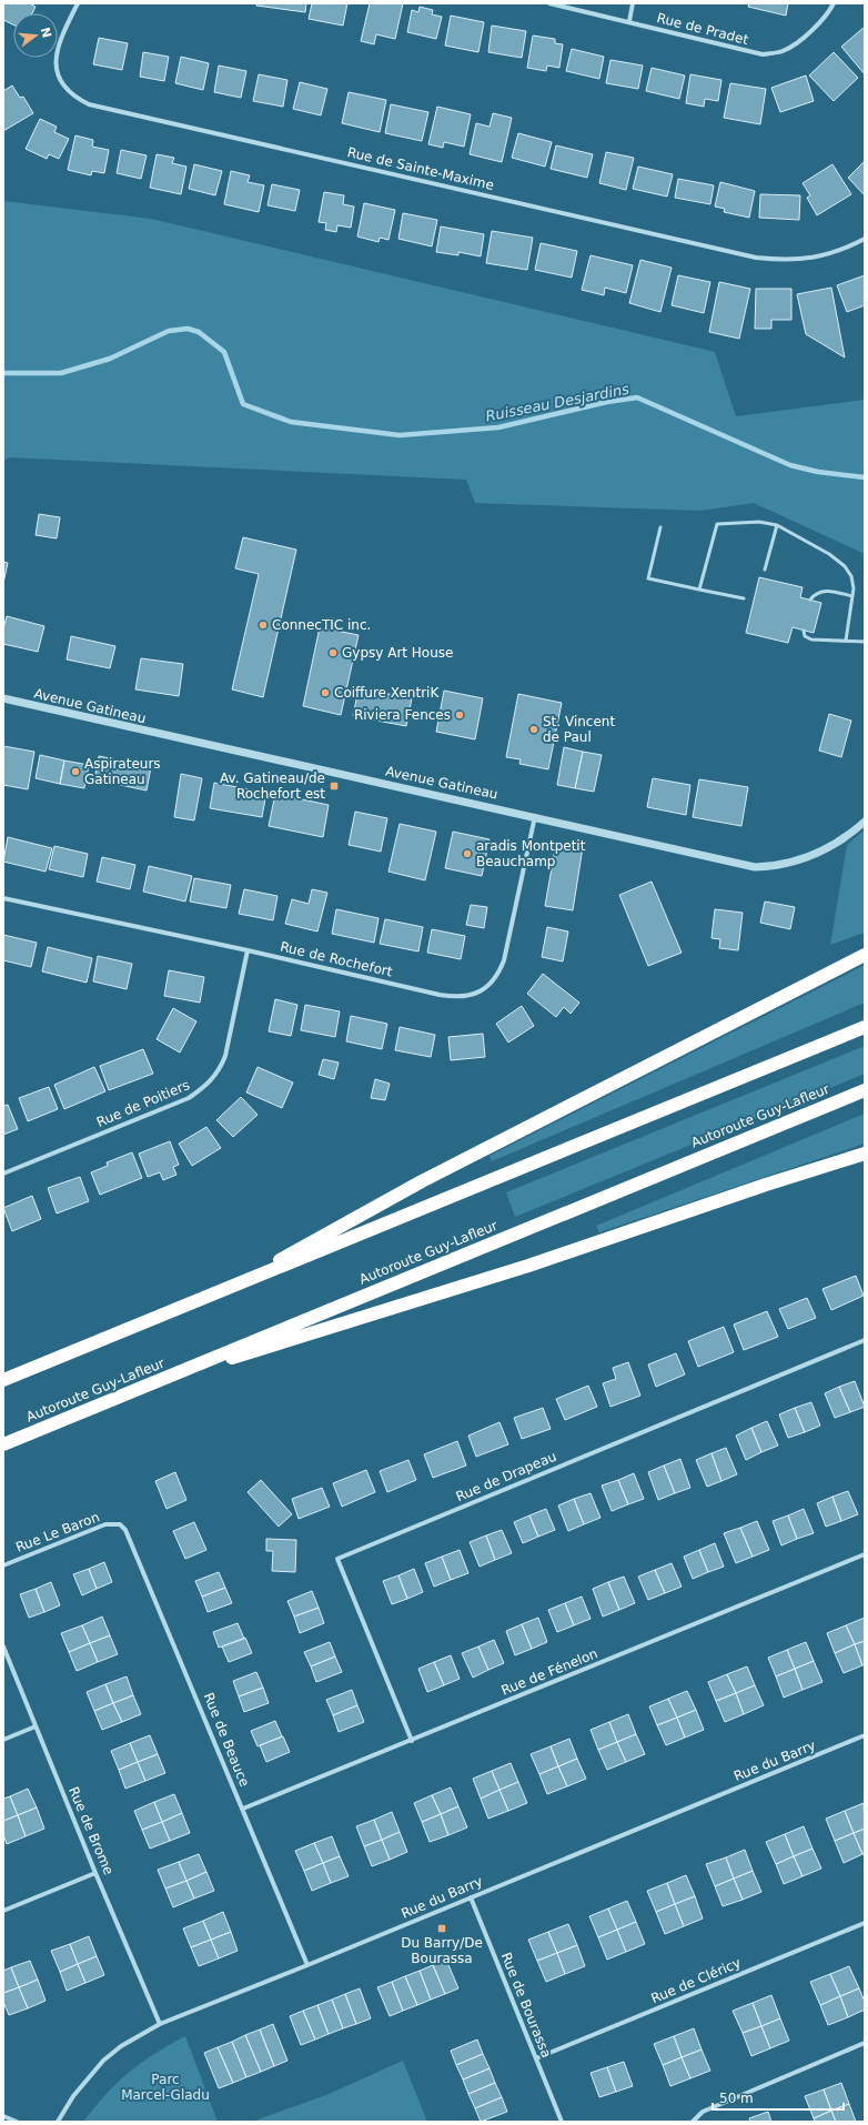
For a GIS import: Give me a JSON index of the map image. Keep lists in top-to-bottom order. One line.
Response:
{"streets":{"highway":["Autoroute Guy-Lafleur"],"street":["Rue de Pradet","Rue de Sainte-Maxime","Avenue Gatineau","Rue de Rochefort","Rue de Poitiers","Rue de Drapeau","Rue Le Baron","Rue de Fénelon","Rue de Beauce","Rue du Barry","Rue de Brome","Rue de Cléricy","Rue de Bourassa"]},"crossings":[["Avenue Gatineau","Rue de Rochefort"],["Rue de Rochefort","Rue de Poitiers"],["Rue de Drapeau","Rue de Fénelon"],["Rue Le Baron","Rue de Beauce"],["Rue de Fénelon","Rue de Beauce"],["Rue de Beauce","Rue du Barry"],["Rue du Barry","Rue de Brome"],["Rue du Barry","Rue de Bourassa"],["Rue de Cléricy","Rue de Bourassa"]],"water":["Ruisseau Desjardins"],"parks":["Parc Marcel-Gladu"],"places":{"other":["ConnecTIC inc.","Gypsy Art House","Coiffure XentriK","Riviera Fences","St. Vincent de Paul","Aspirateurs Gatineau","aradis Montpetit Beauchamp"],"transit":["Av. Gatineau/de Rochefort est","Du Barry/De Bourassa"]},"scale_bar":"50 m","north":"right"}
